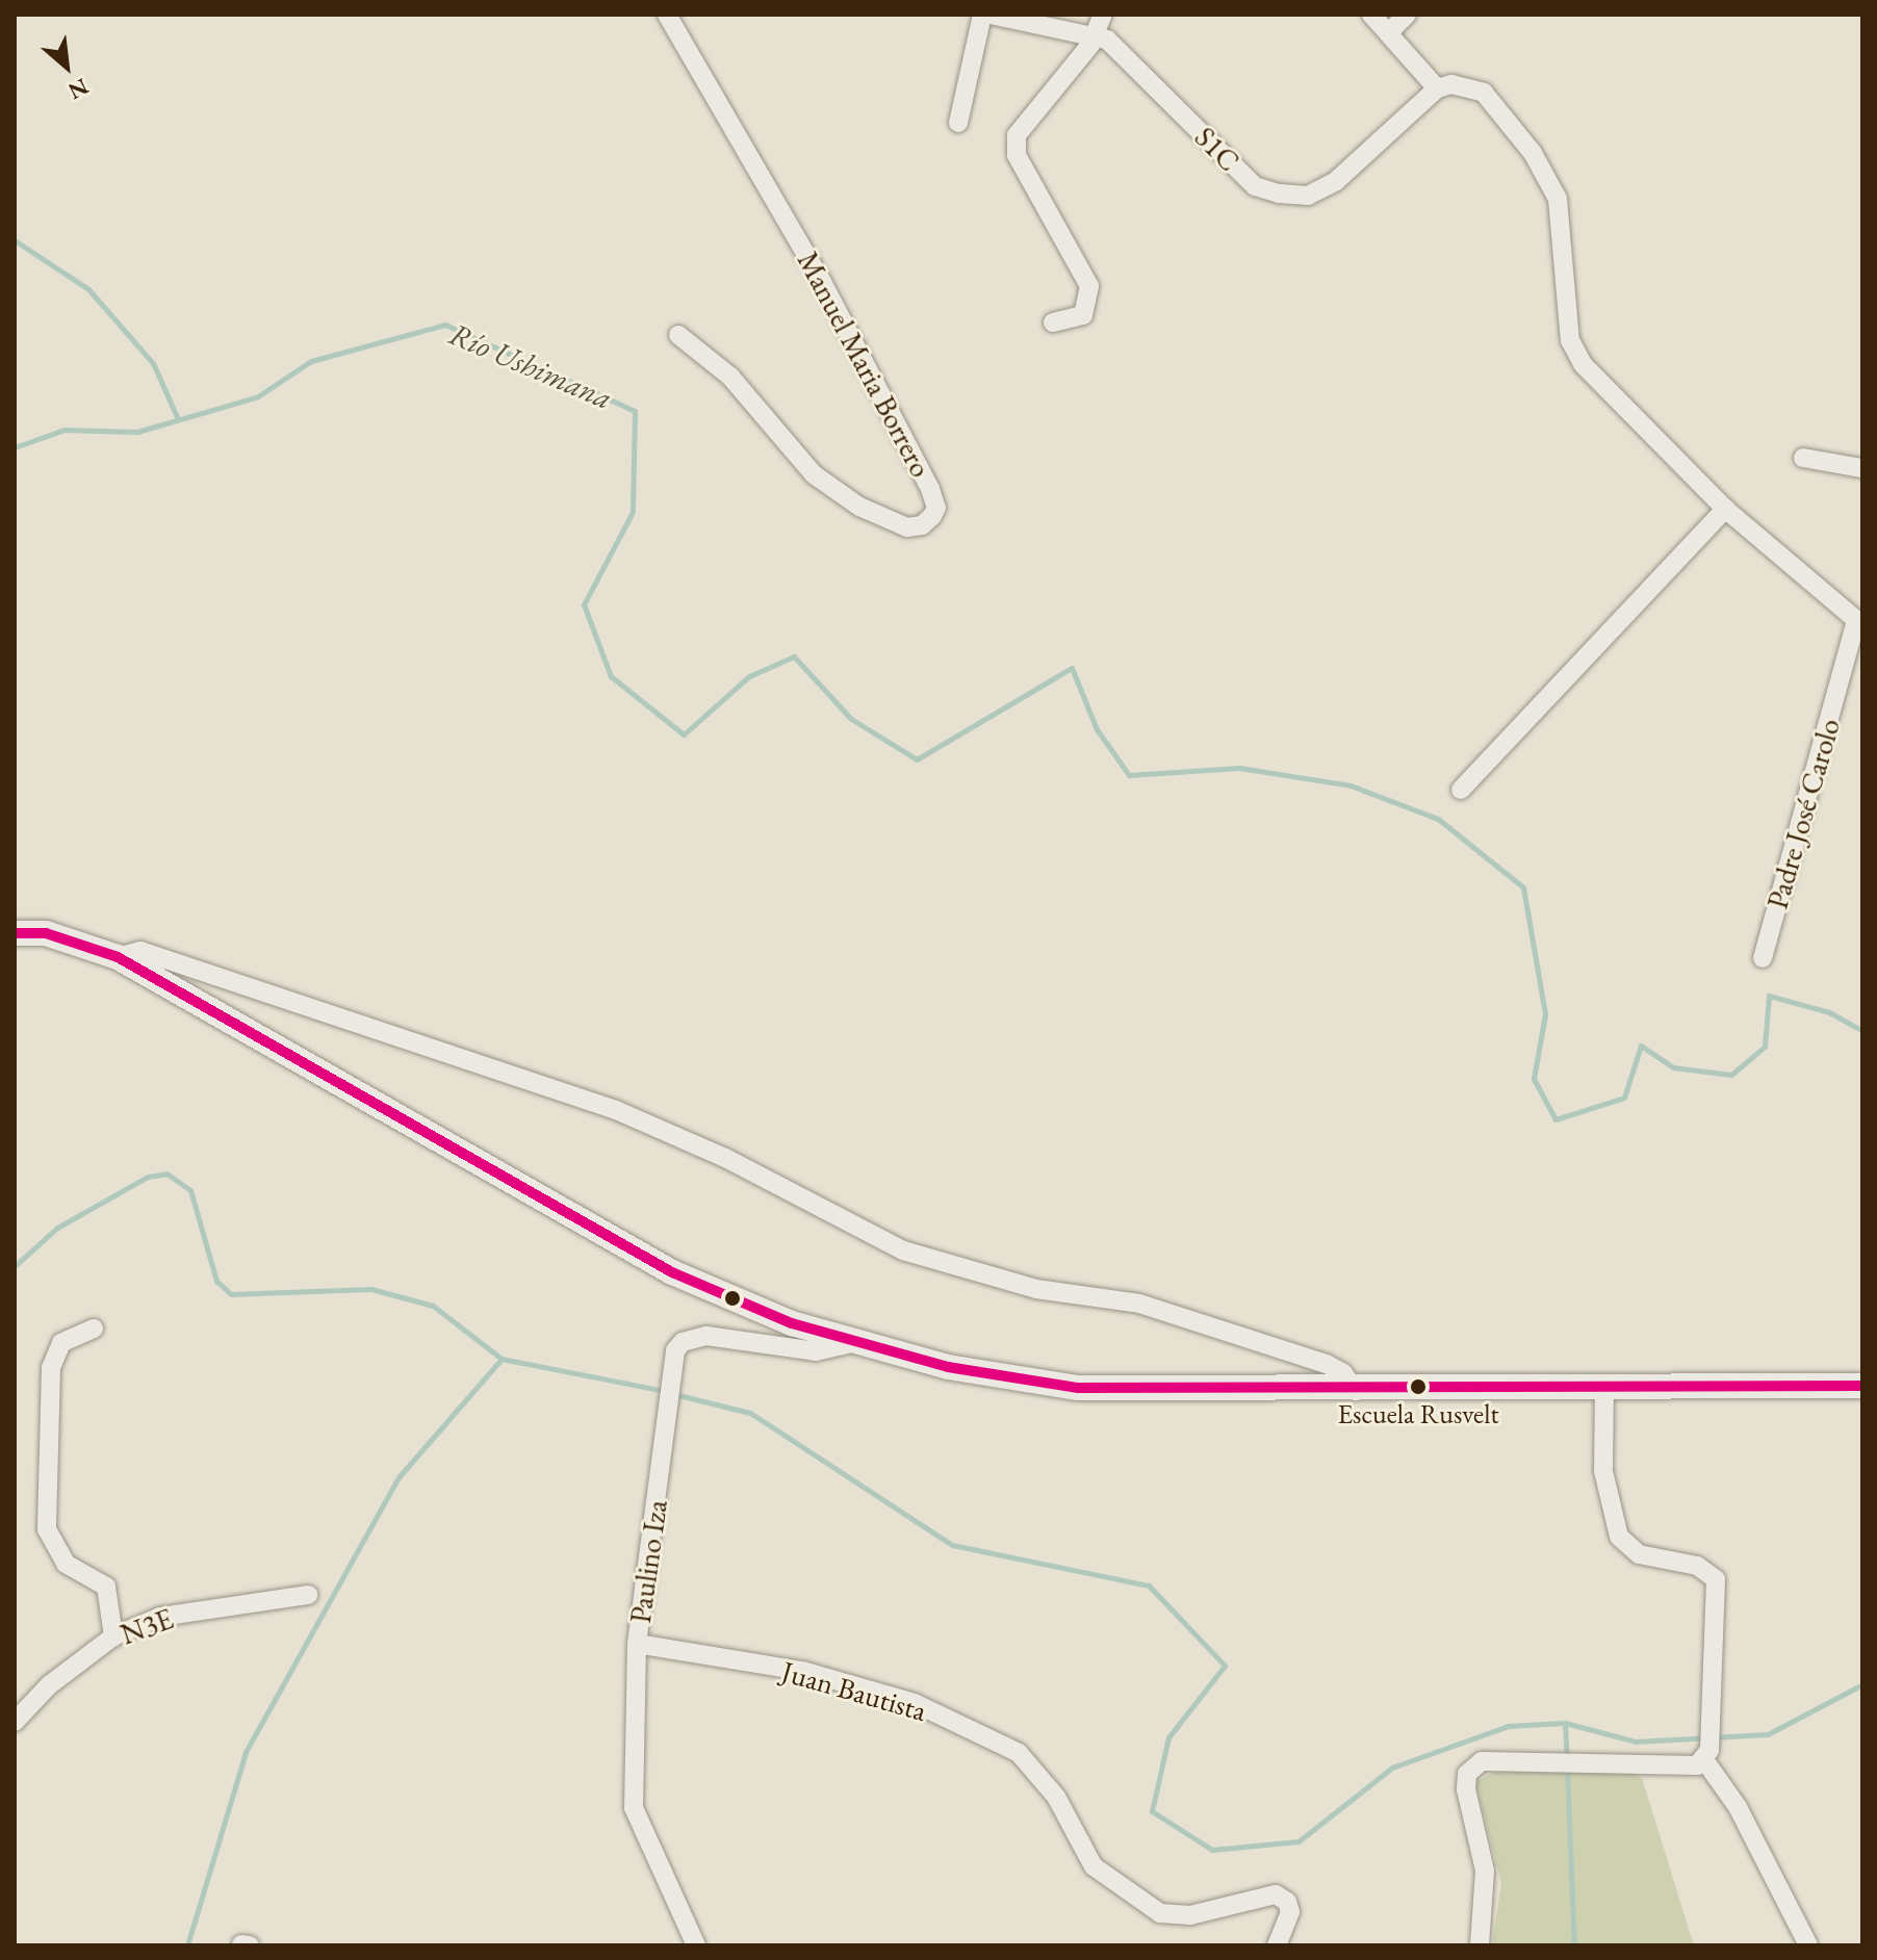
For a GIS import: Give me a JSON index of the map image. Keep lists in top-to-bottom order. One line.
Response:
{"streets":{"street":["S1C","Manuel Maria Borrero","Padre José Carolo","Paulino Iza","N3E","Juan Bautista"]},"crossings":[["Paulino Iza","Juan Bautista"]],"water":["Río Ushimana"],"places":["Escuela Rusvelt"],"north":"bottom right"}
